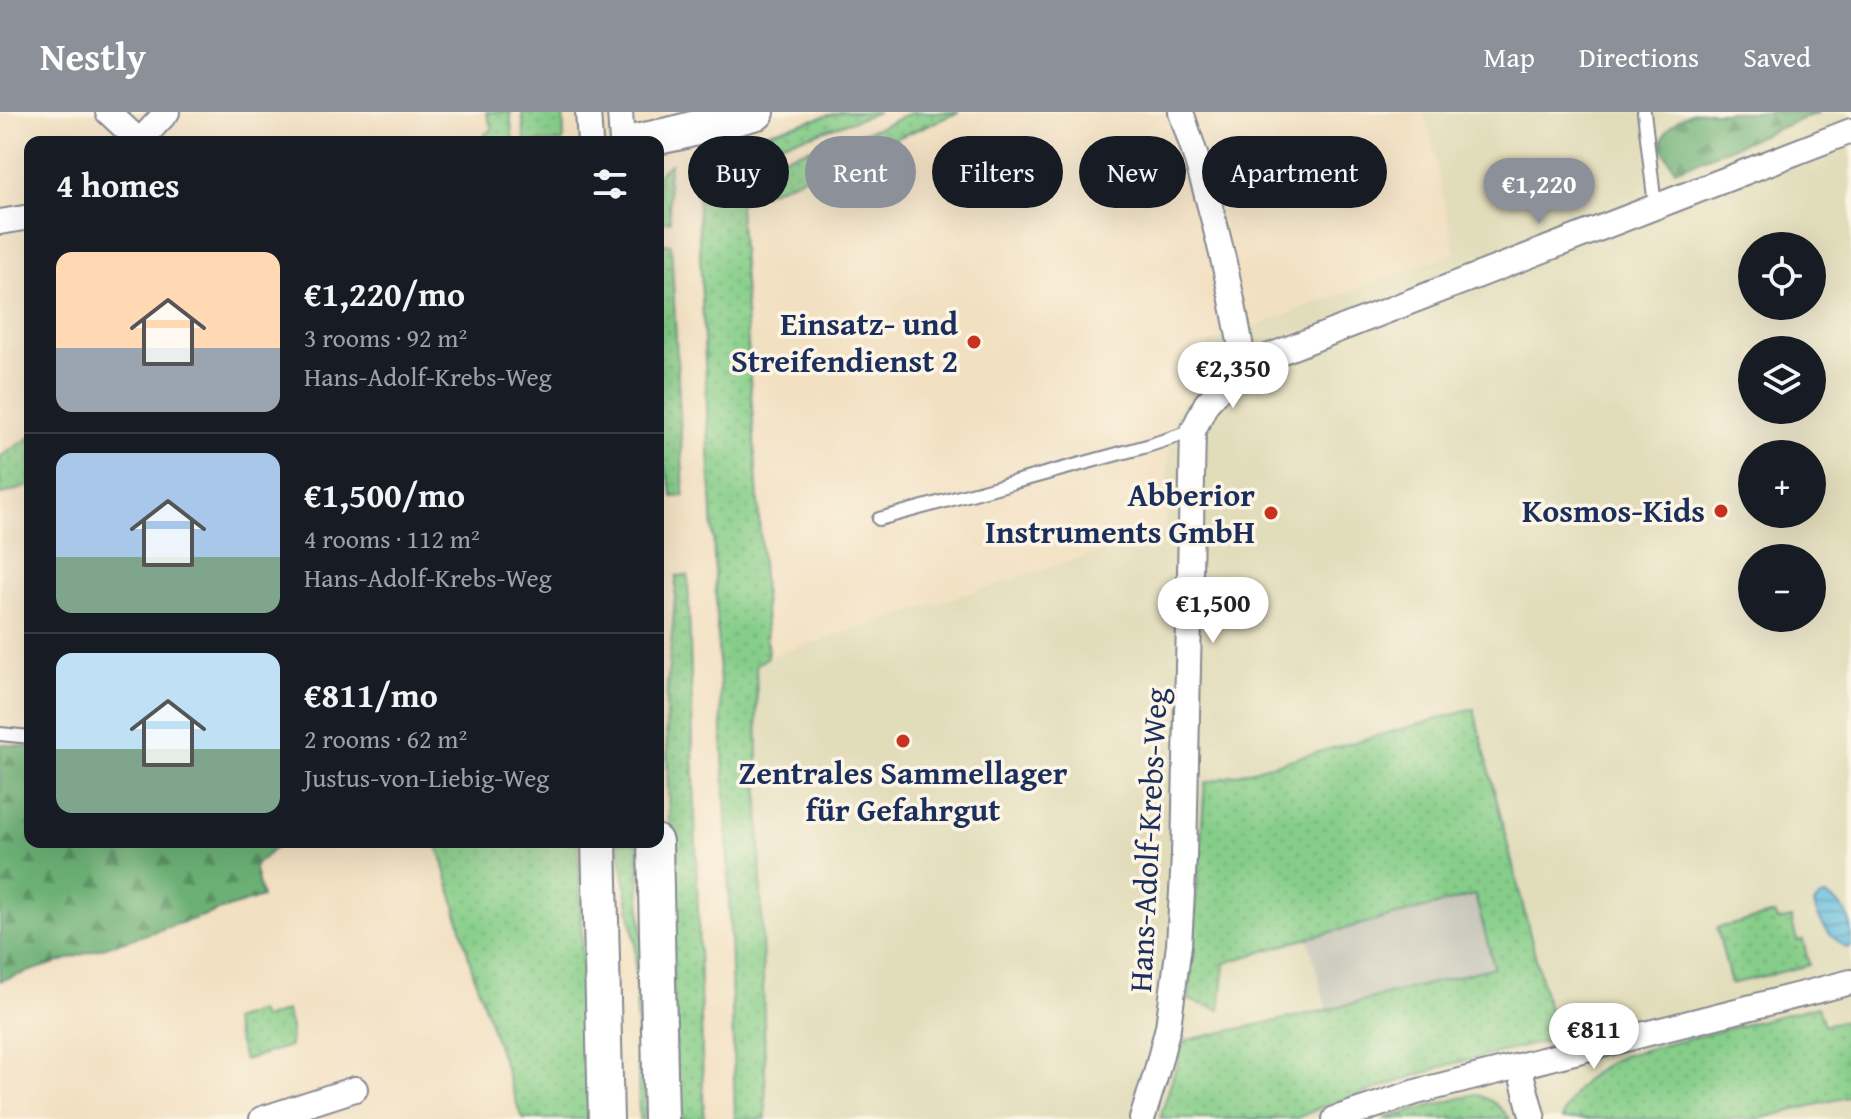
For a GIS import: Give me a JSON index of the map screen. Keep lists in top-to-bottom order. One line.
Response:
{"streets":{"street":["Hans-Adolf-Krebs-Weg"]},"places":["Einsatz- und Streifendienst 2","Kosmos-Kids","Abberior Instruments GmbH","Zentrales Sammellager für Gefahrgut"],"page":{"header":"Nestly","nav":["Map","Directions","Saved"],"chip":["Buy","Rent","Filters","New","Apartment"],"heading":"4 homes","price":["€1,220","€2,350","€1,500","€811"],"map_buttons":["+","−"],"list":[{"name":"€1,220/mo","note":"3 rooms · 92 m² · Hans-Adolf-Krebs-Weg"},{"name":"€1,500/mo","note":"4 rooms · 112 m² · Hans-Adolf-Krebs-Weg"},{"name":"€811/mo","note":"2 rooms · 62 m² · Justus-von-Liebig-Weg"}]}}
